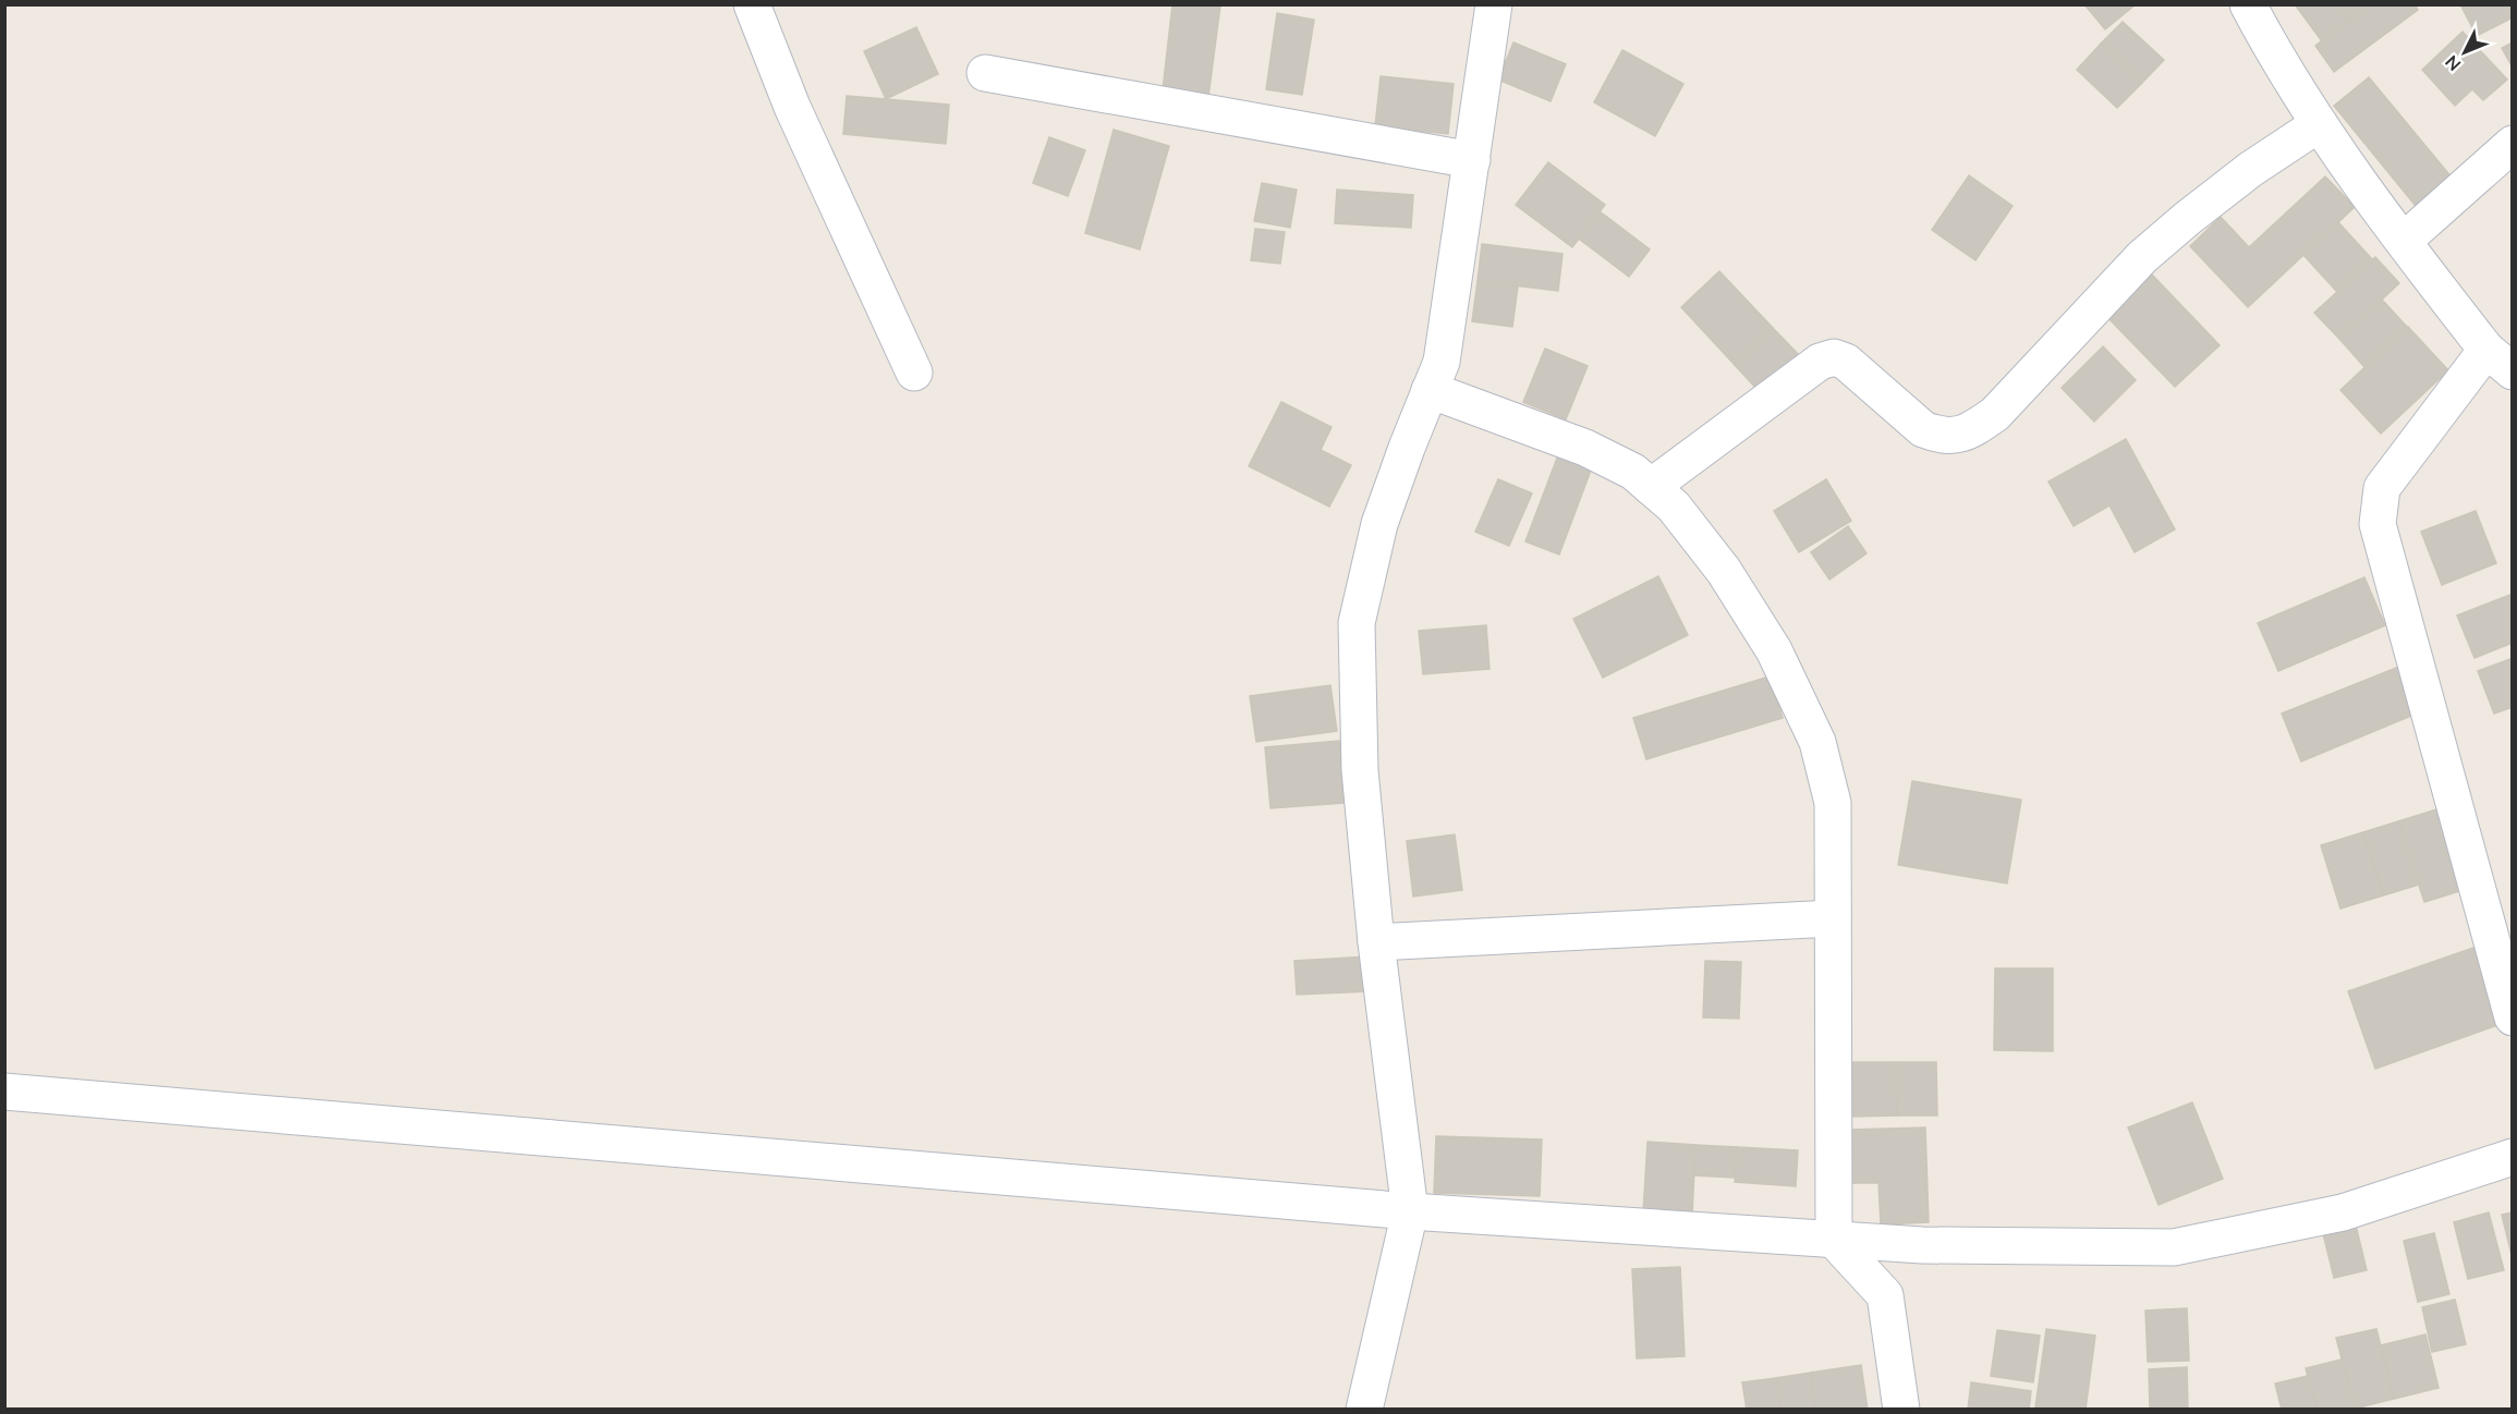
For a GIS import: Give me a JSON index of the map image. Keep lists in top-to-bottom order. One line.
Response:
{"north":"bottom left"}
